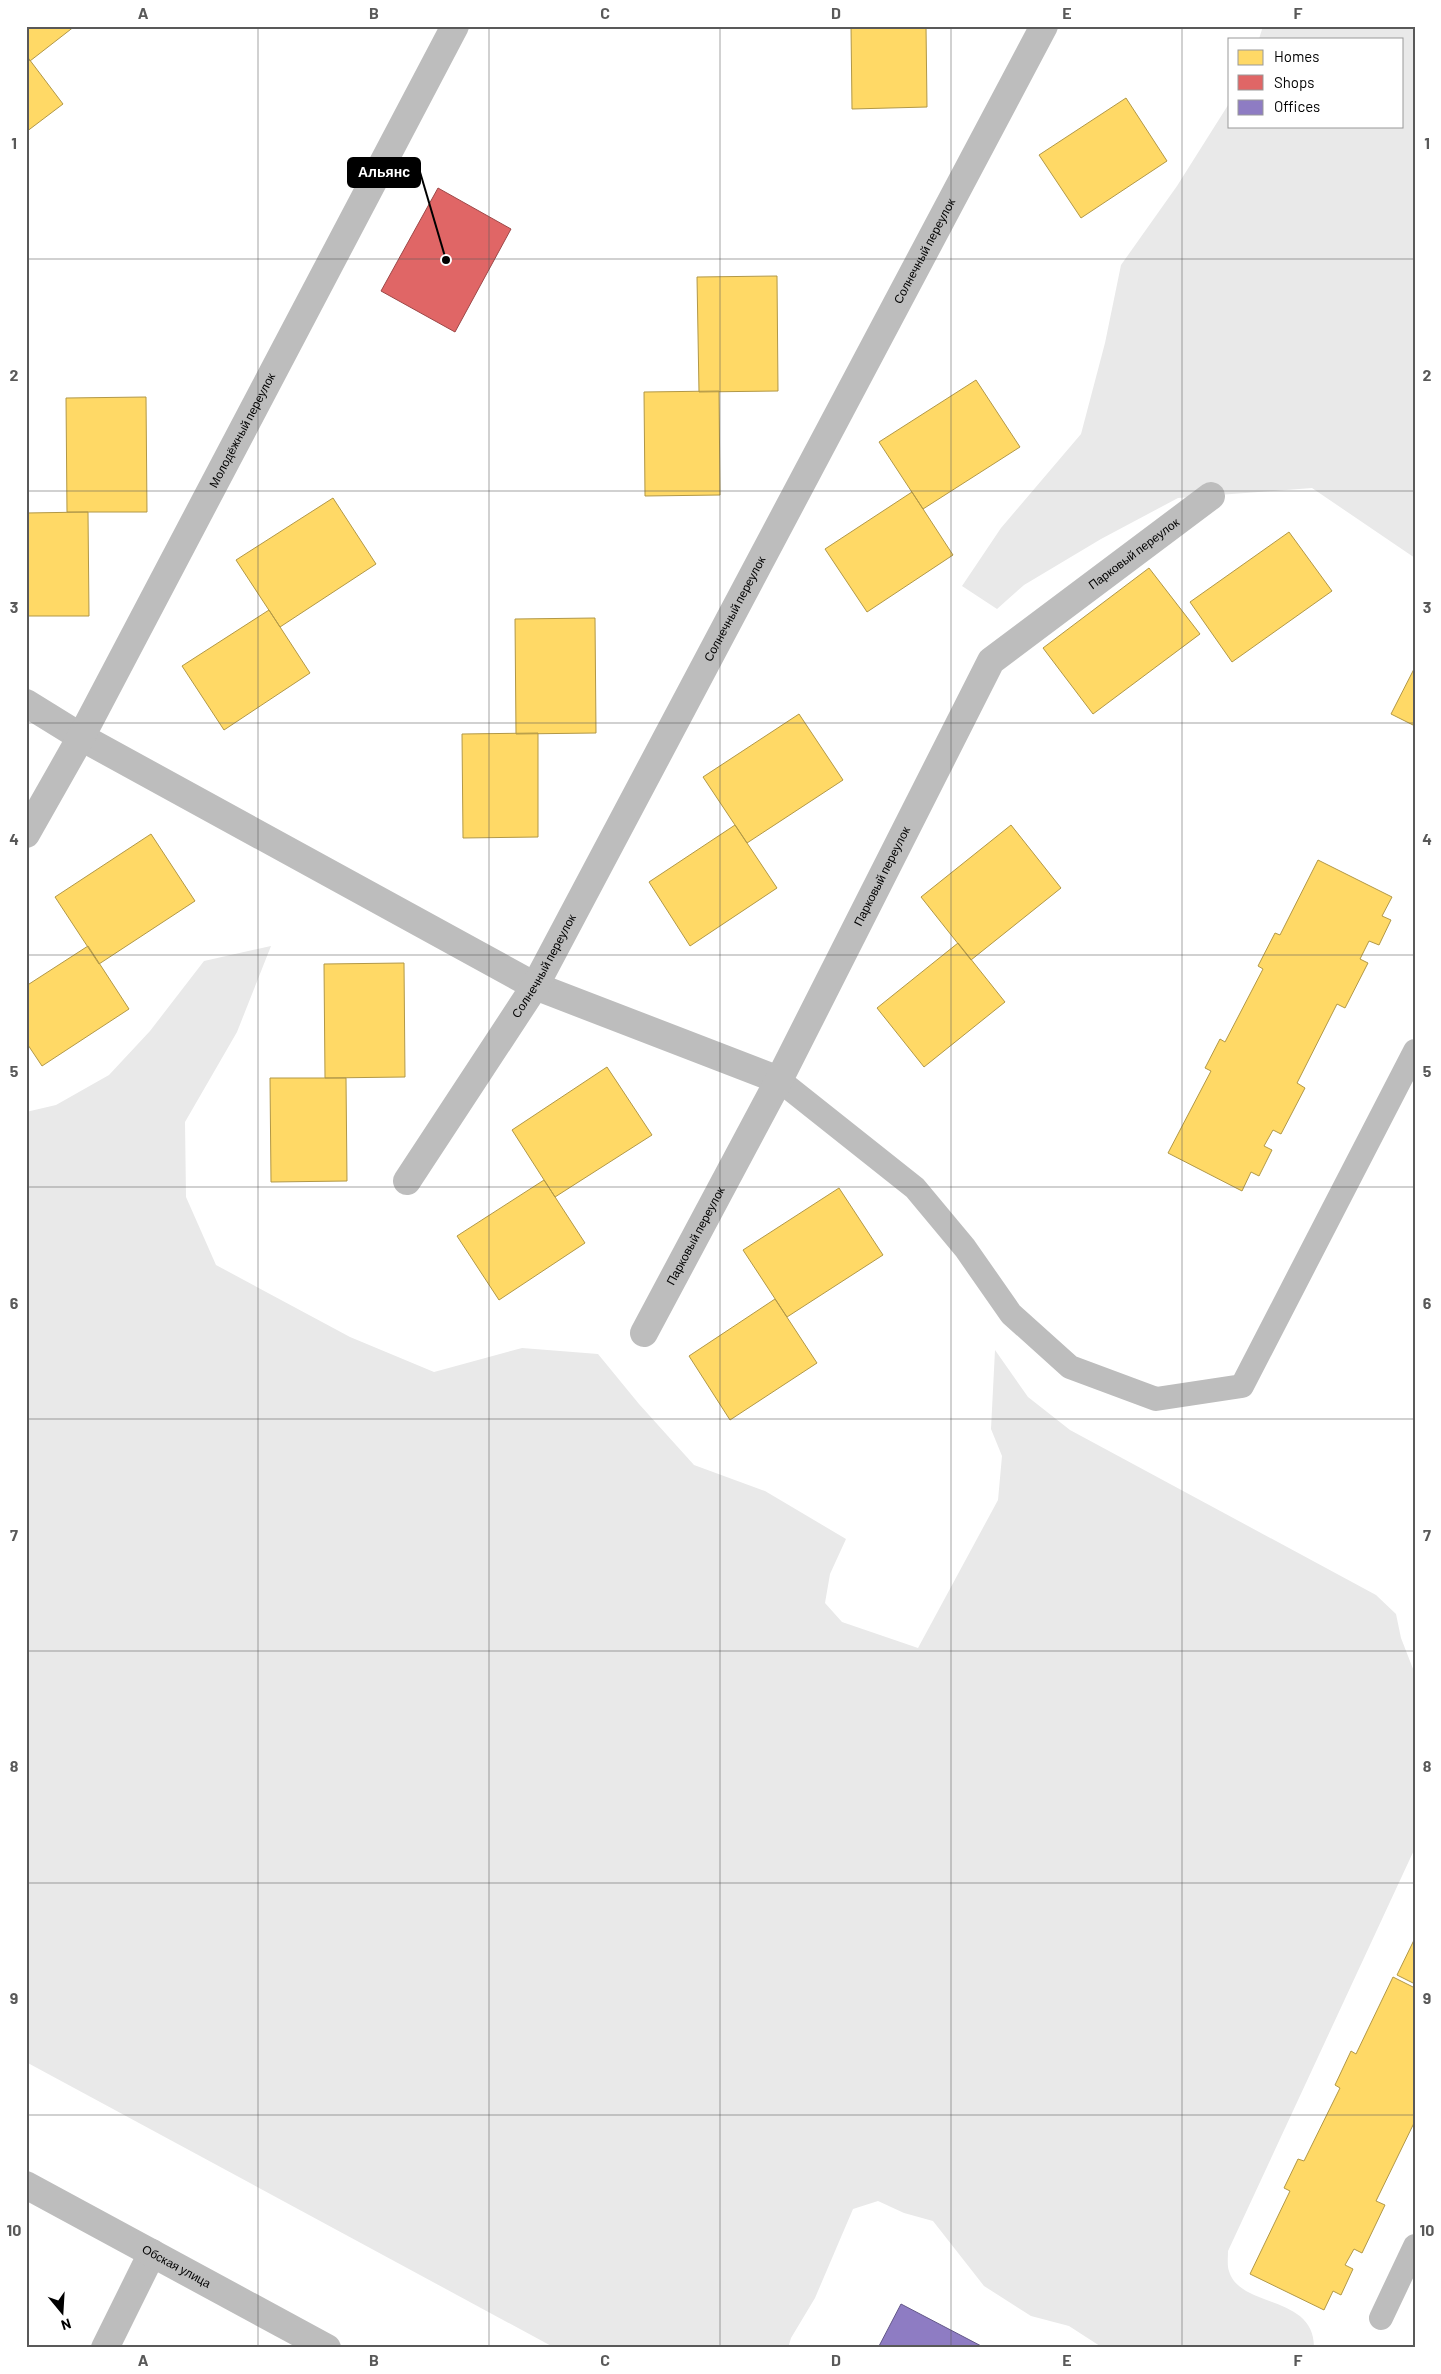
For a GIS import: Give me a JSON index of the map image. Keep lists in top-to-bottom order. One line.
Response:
{"streets":{"street":["Солнечный переулок","Молодёжный переулок","Парковый переулок","Обская улица"]},"places":["Альянс"],"legend":["Homes","Shops","Offices"],"north":"bottom","grid":{"columns":["A","B","C","D","E","F"],"rows":["1","2","3","4","5","6","7","8","9","10"]}}
